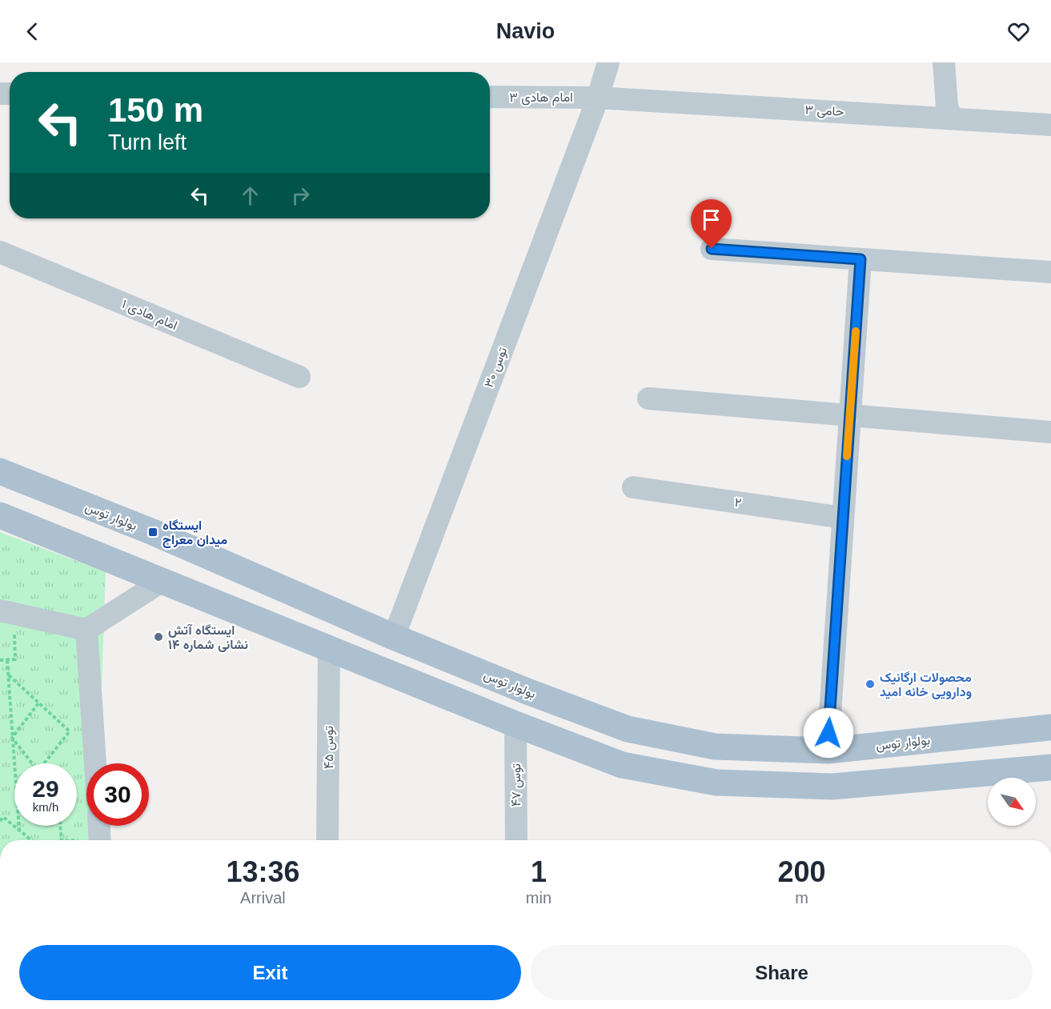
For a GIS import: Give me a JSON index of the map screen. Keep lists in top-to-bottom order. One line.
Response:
{"streets":{"main road":["بولوار توس"],"street":["امام هادی ۳","حامی ۳","امام هادی ۱","توس ۳۰","۲","توس ۴۵","توس ۴۷"]},"crossings":[["امام هادی ۳","حامی ۳"],["امام هادی ۳","توس ۳۰"],["حامی ۳","توس ۳۰"],["توس ۳۰","بولوار توس"]],"places":{"transit":["ایستگاه میدان معراج"],"other":["ایستگاه آتش نشانی شماره ۱۴","محصولات ارگانیک ودارویی خانه امید"]},"north":"bottom right","page":{"header":"Navio","turn":["150 m","Turn left"],"speed":"29 km/h","limit":"30","eta":["13:36","Arrival","1","min","200","m"],"buttons":["Exit","Share"]}}
